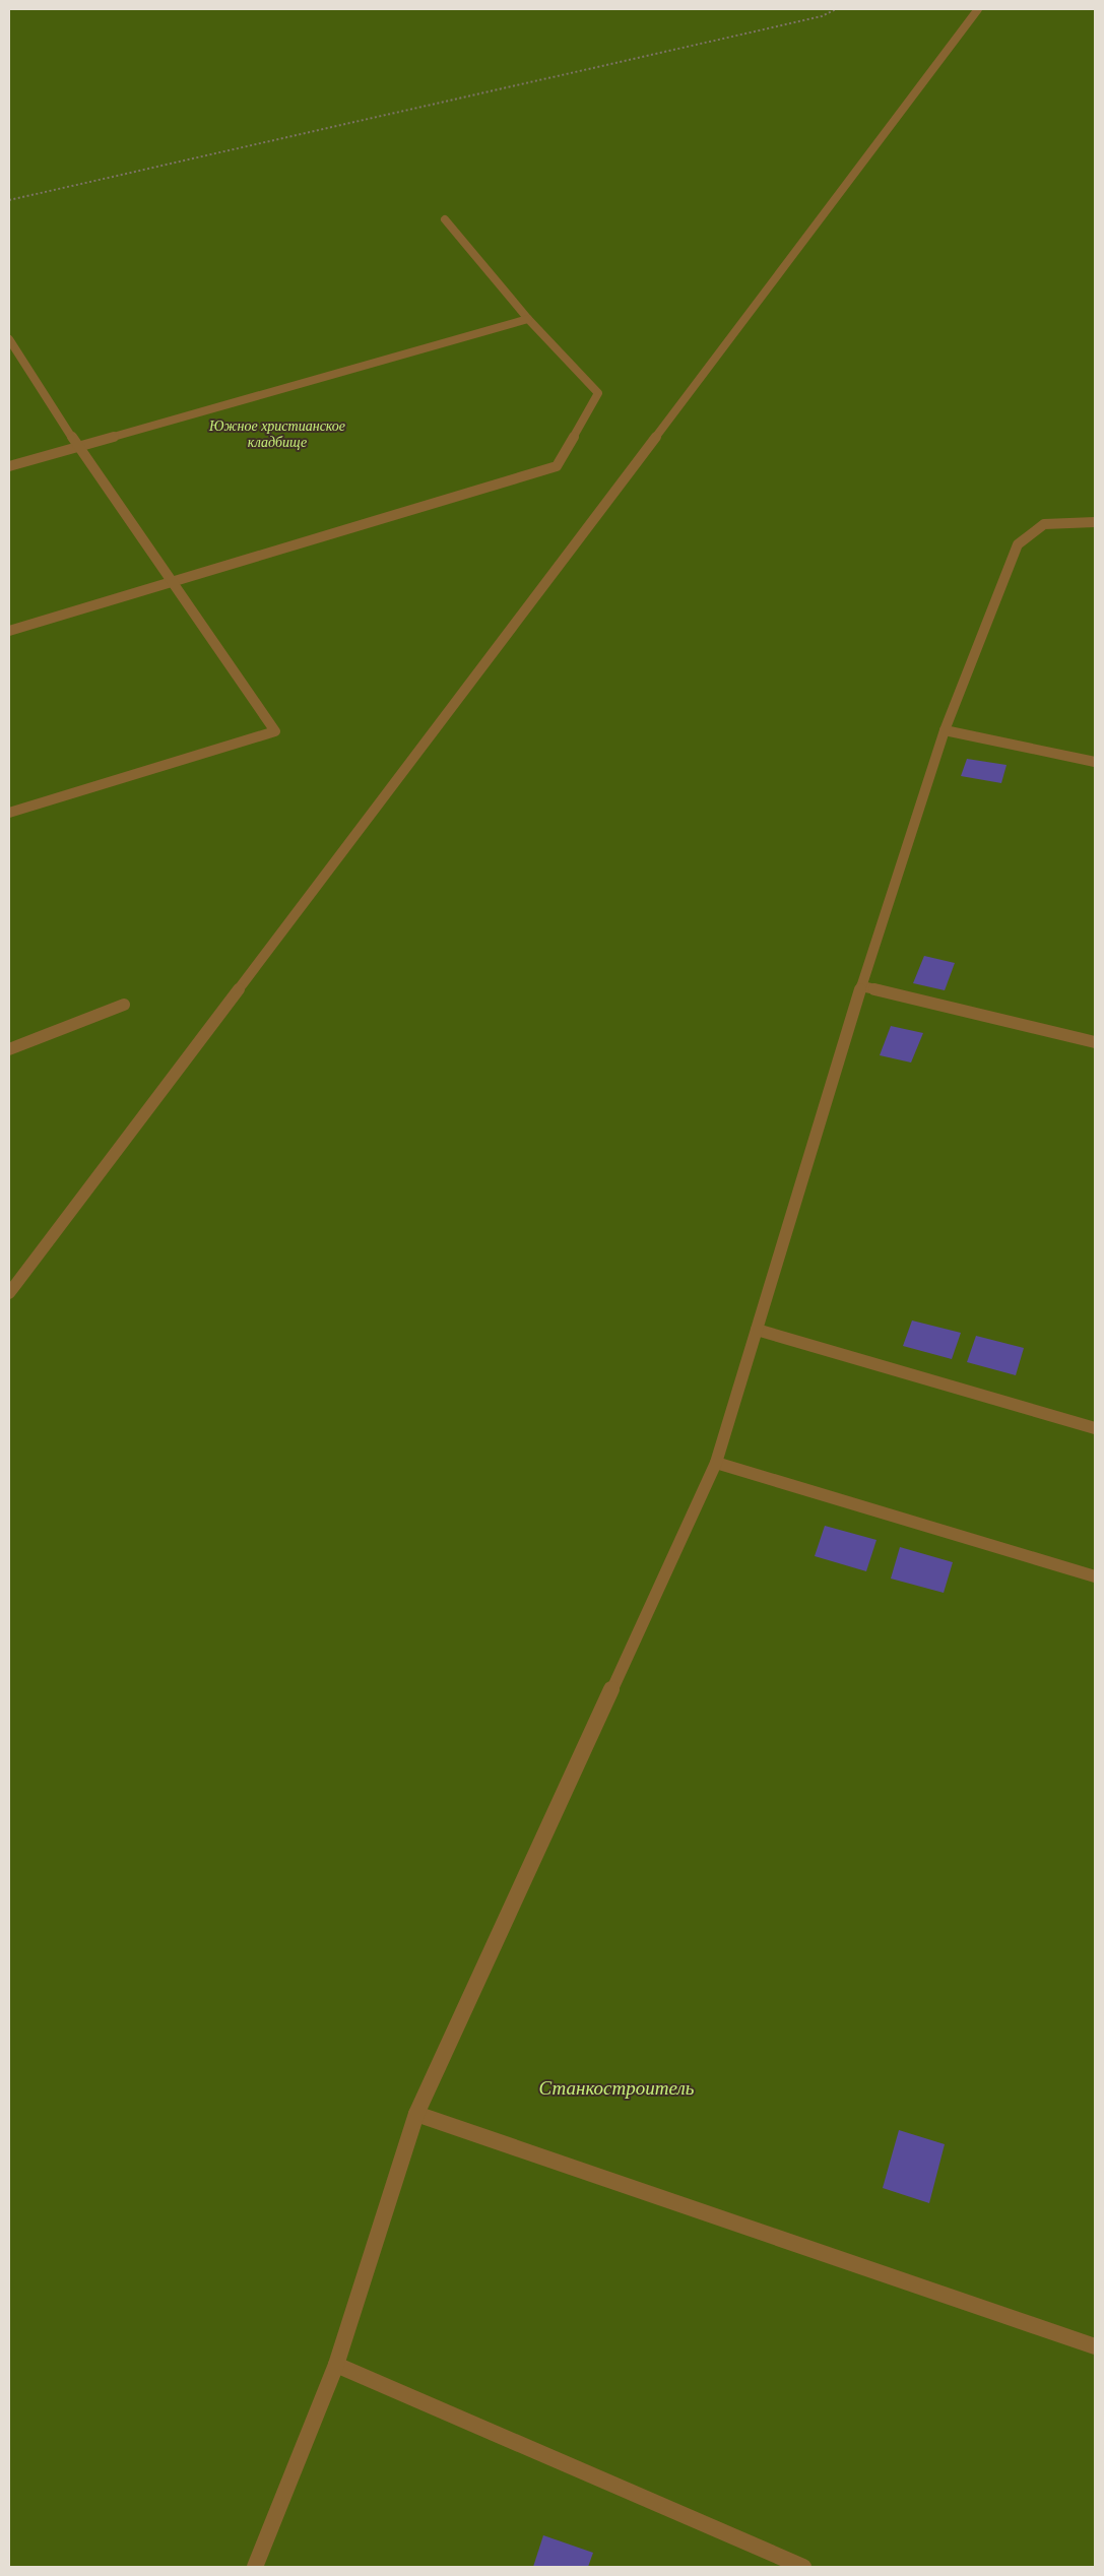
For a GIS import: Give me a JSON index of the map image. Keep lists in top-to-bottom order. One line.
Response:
{"parks":["Южное христианское кладбище","Станкостроитель"]}
